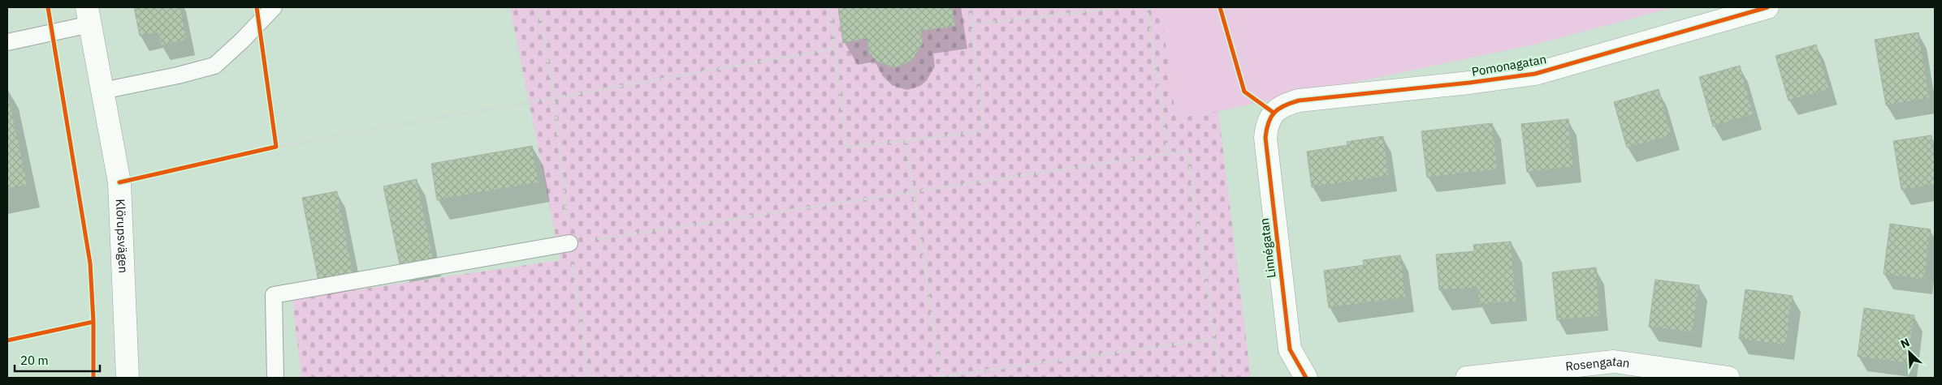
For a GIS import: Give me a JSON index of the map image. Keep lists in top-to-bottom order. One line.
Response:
{"streets":{"street":["Pomonagatan","Klörupsvägen","Linnégatan","Rosengatan"]},"crossings":[["Pomonagatan","Linnégatan"]],"scale_bar":"20 m","north":"top left"}
